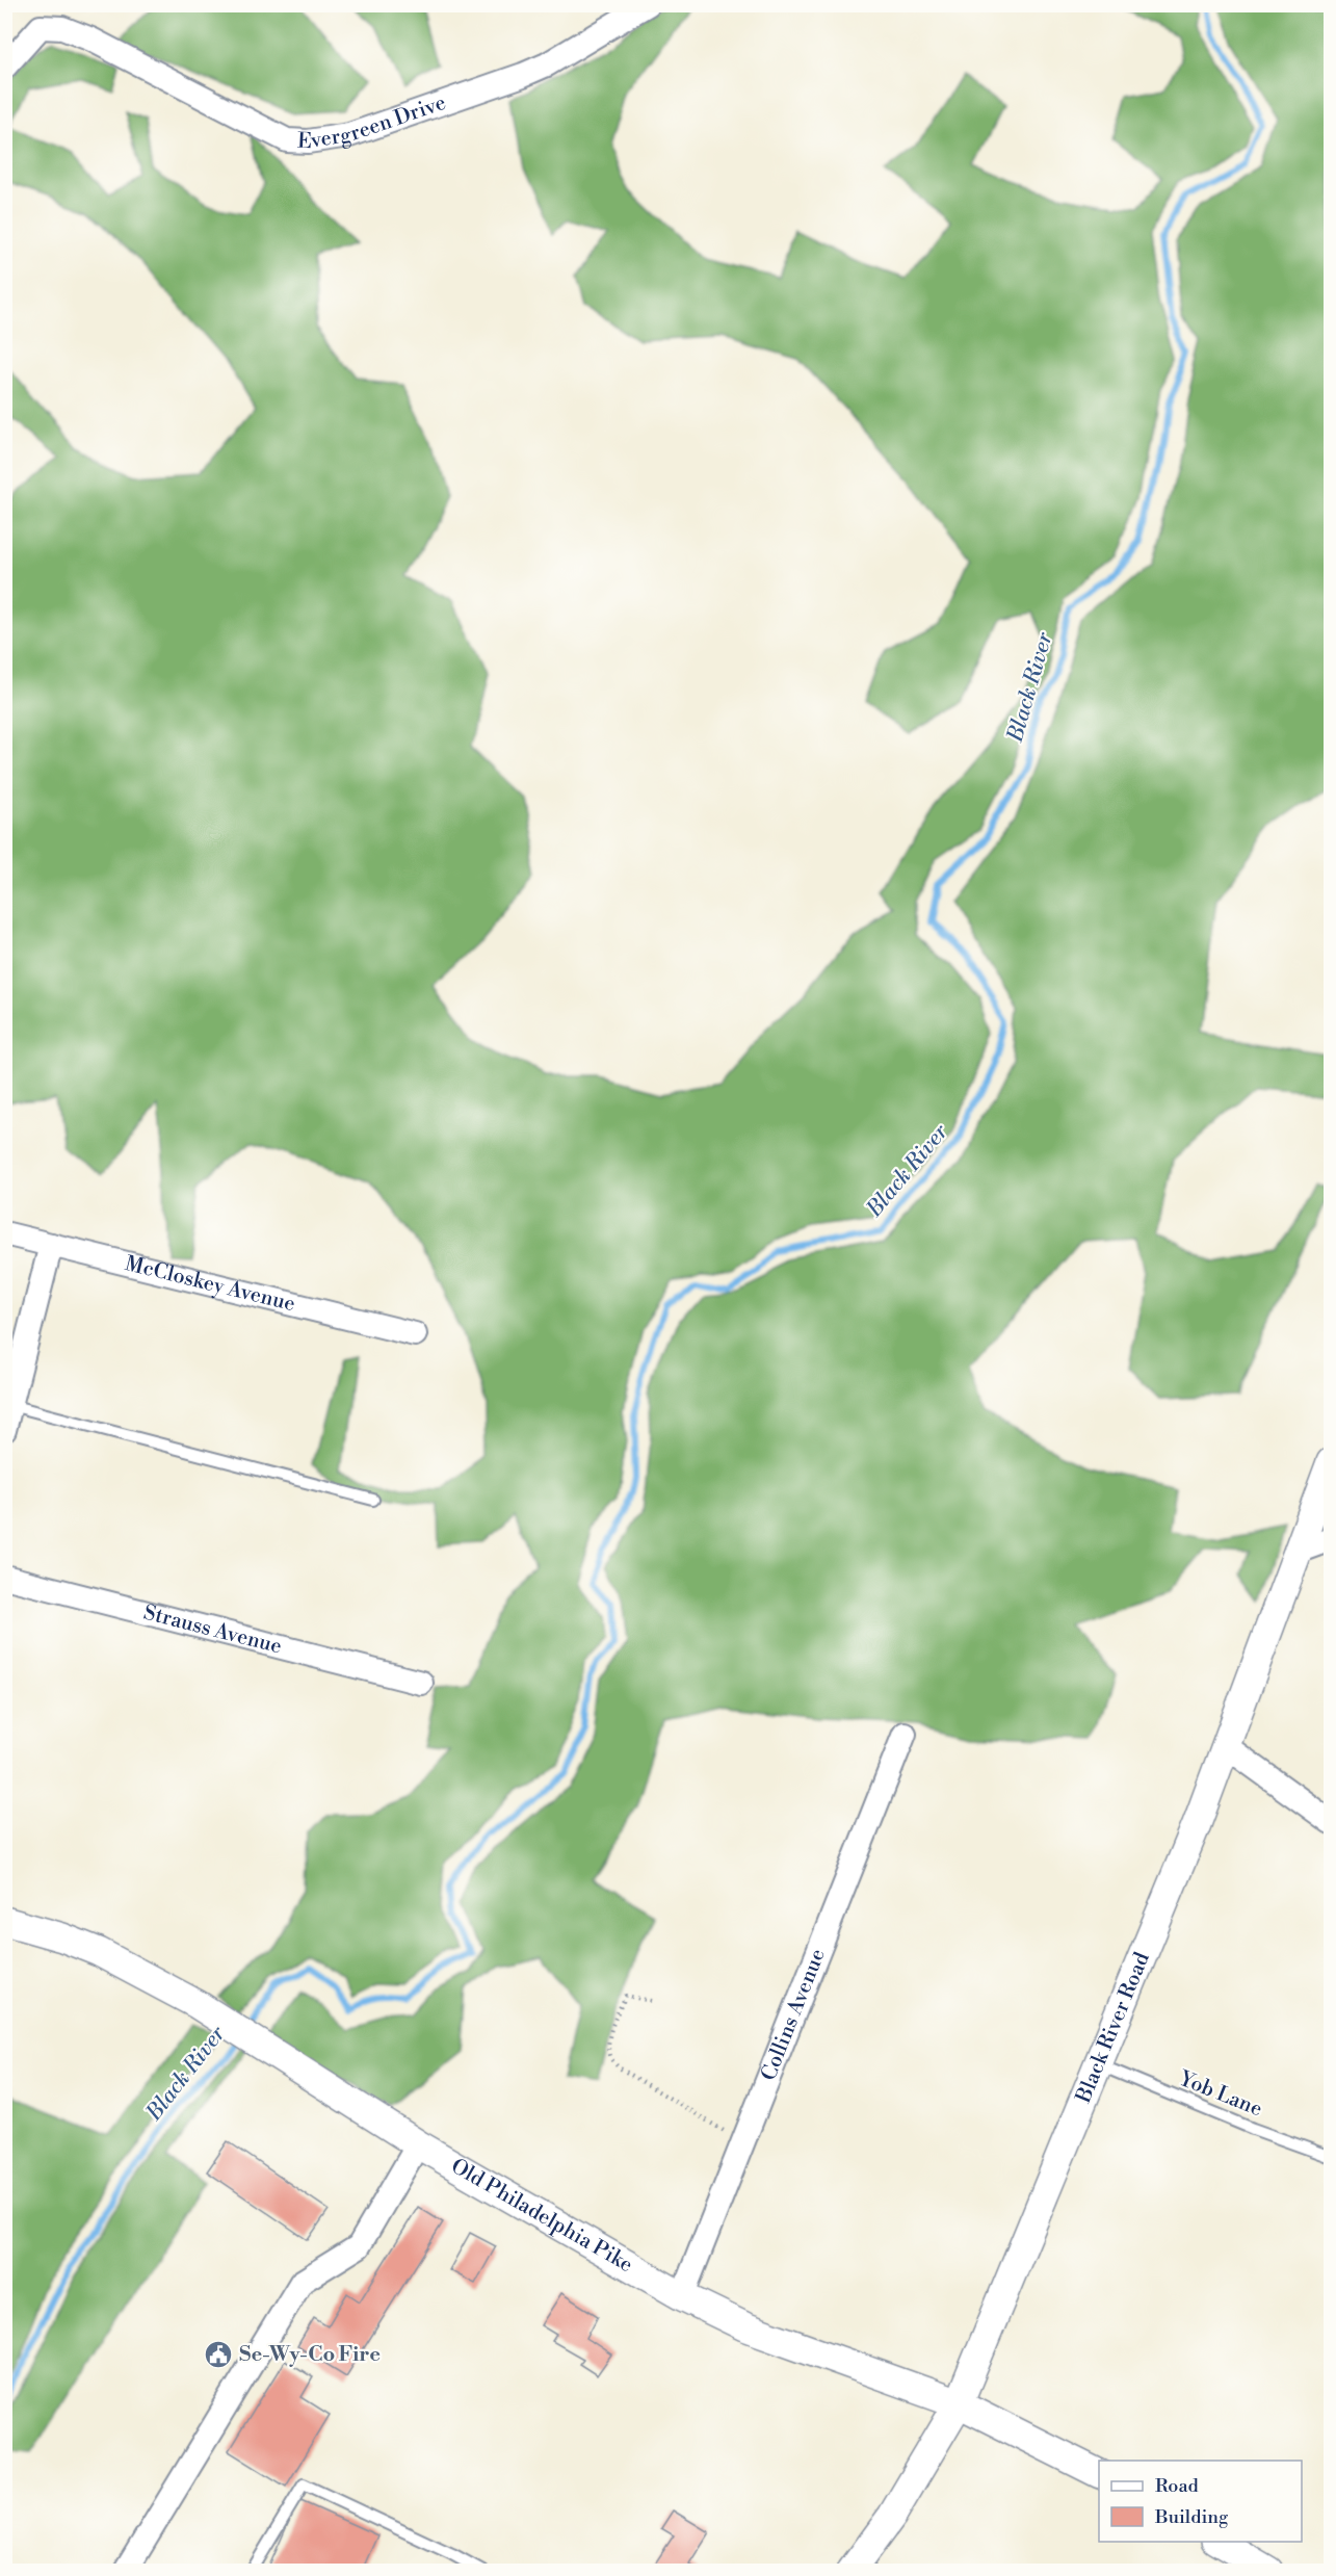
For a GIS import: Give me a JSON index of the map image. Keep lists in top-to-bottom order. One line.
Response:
{"streets":{"street":["Evergreen Drive","McCloskey Avenue","Strauss Avenue","Collins Avenue","Black River Road","Old Philadelphia Pike"],"lane":["Yob Lane"]},"crossings":[["Collins Avenue","Old Philadelphia Pike"],["Black River Road","Yob Lane"],["Black River Road","Old Philadelphia Pike"]],"water":["Black River"],"places":{"public building":["Se-Wy-Co Fire"]},"legend":["Road","Building"]}
